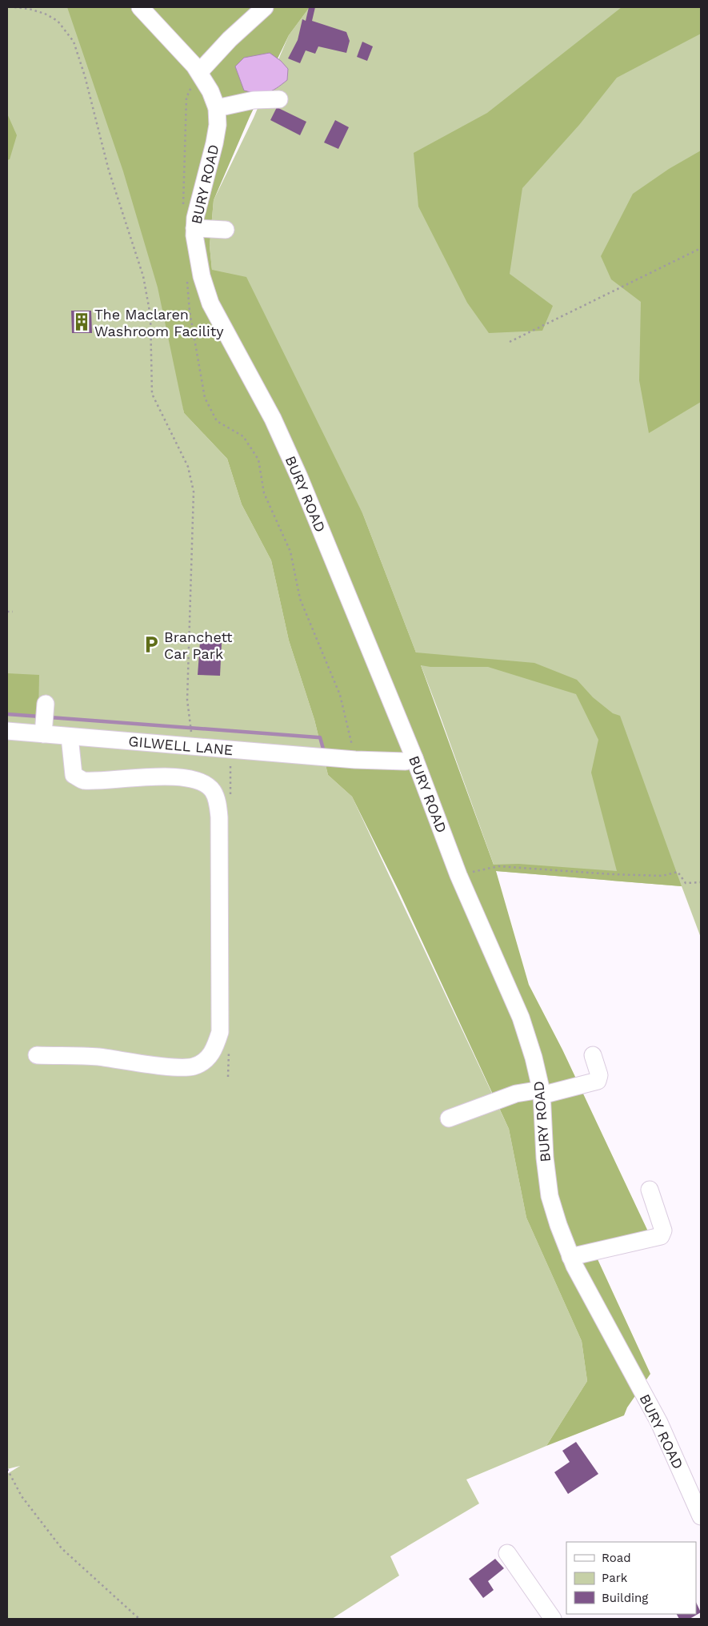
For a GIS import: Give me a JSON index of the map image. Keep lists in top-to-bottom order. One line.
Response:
{"streets":{"street":["BURY ROAD","GILWELL LANE"]},"crossings":[["BURY ROAD","GILWELL LANE"]],"places":{"building":["The Maclaren Washroom Facility"],"parking":["Branchett Car Park"]},"legend":["Road","Park","Building"]}
